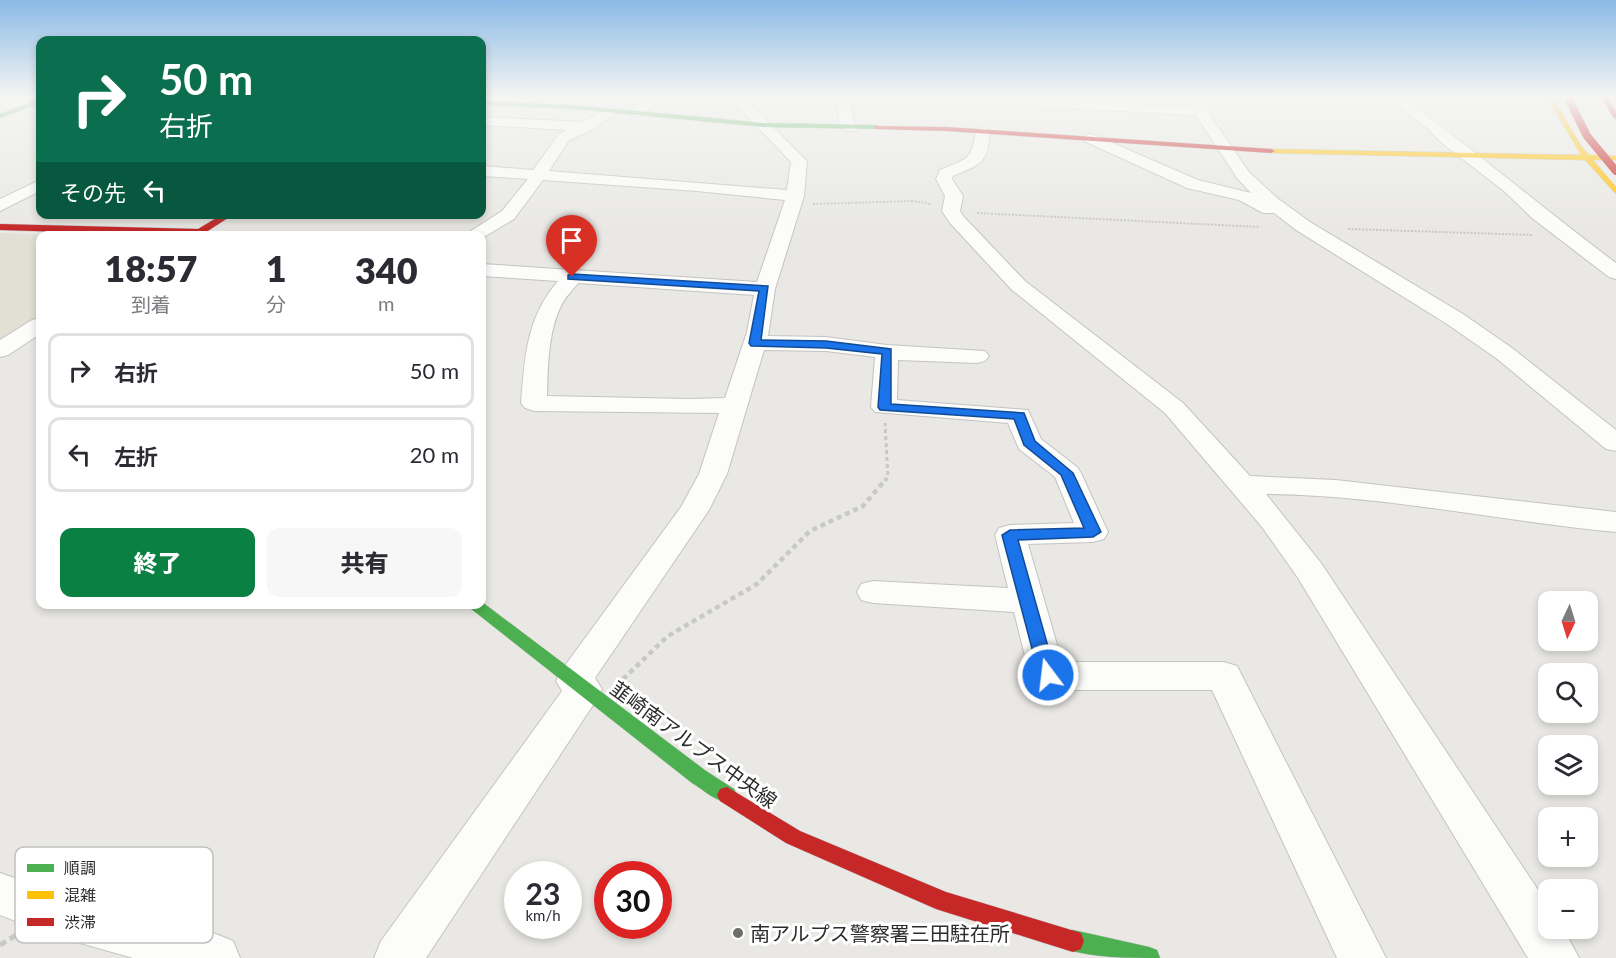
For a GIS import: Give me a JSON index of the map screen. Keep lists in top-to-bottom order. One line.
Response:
{"streets":{"main road":["韮崎南アルプス中央線"]},"places":["南アルプス警察署三田駐在所"],"legend":["順調","混雑","渋滞"],"north":"bottom","page":{"turn":["50 m","右折"],"then":"その先","eta":["18:57","到着","1","分","340","m"],"list":[{"name":"右折","value":"50 m"},{"name":"左折","value":"20 m"}],"buttons":["終了","共有"],"map_buttons":["+","−"],"speed":"23 km/h","limit":"30"}}
